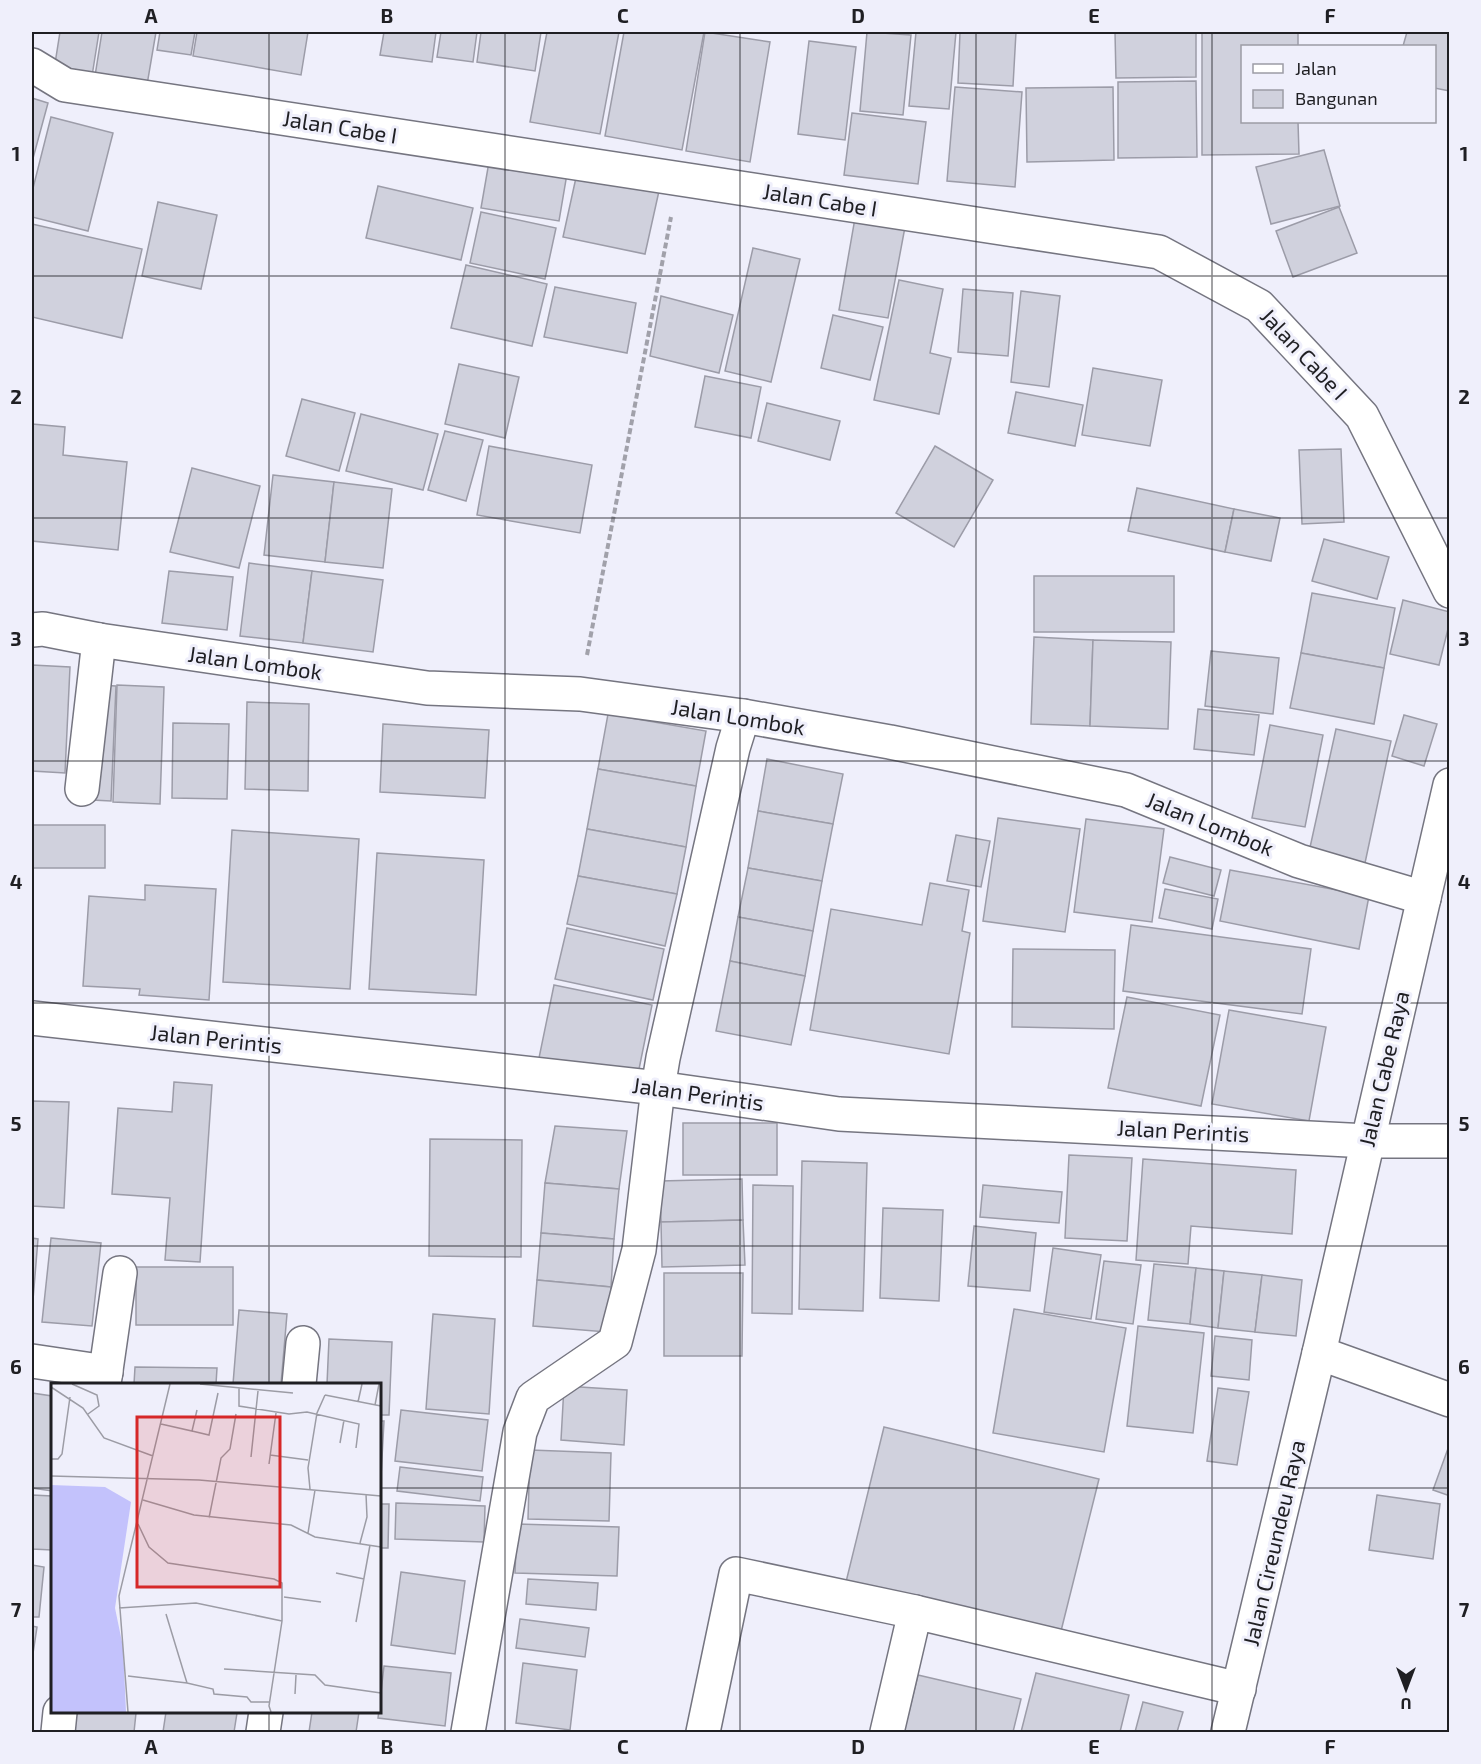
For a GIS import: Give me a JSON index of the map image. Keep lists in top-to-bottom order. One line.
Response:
{"streets":{"street":["Jalan Cabe I","Jalan Lombok","Jalan Perintis","Jalan Cabe Raya","Jalan Cireundeu Raya"]},"crossings":[["Jalan Lombok","Jalan Cabe Raya"],["Jalan Perintis","Jalan Cabe Raya"],["Jalan Cabe Raya","Jalan Cireundeu Raya"]],"legend":["Jalan","Bangunan"],"north":"bottom","grid":{"columns":["A","B","C","D","E","F"],"rows":["1","2","3","4","5","6","7"]}}
